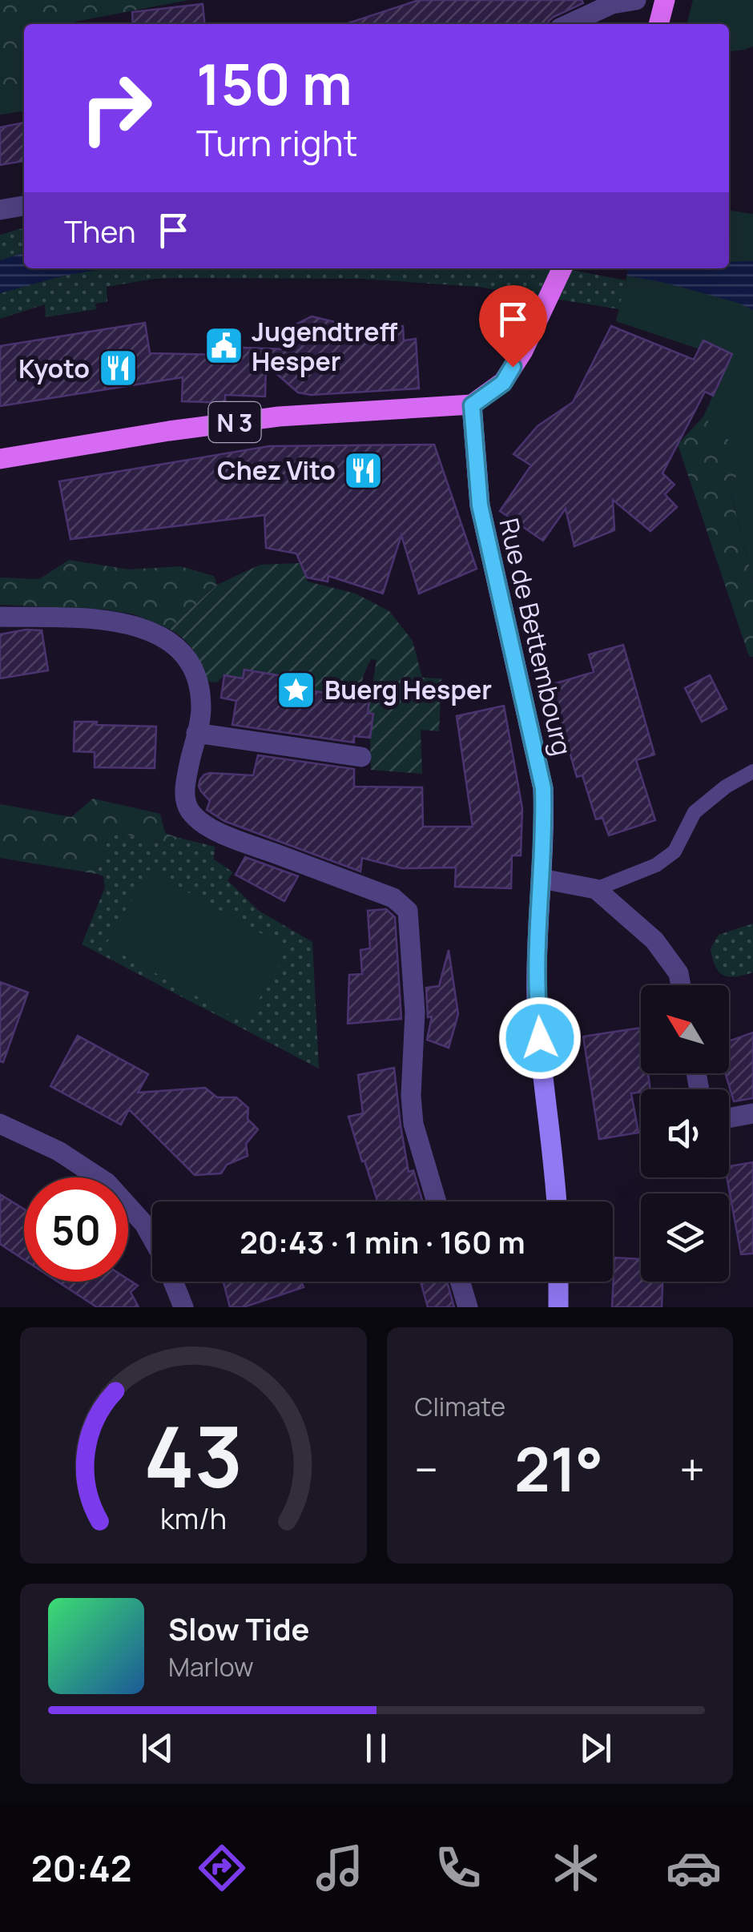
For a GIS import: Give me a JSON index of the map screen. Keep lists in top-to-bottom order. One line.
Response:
{"streets":{"main road":["N 3","Rue de Bettembourg"]},"crossings":[["N 3","Rue de Bettembourg"]],"places":{"public building":["Jugendtreff Hesper"],"restaurant":["Kyoto","Chez Vito"],"place":["Buerg Hesper"]},"north":"top left","page":{"turn":["150 m","Turn right"],"then":"Then","limit":"50","trip":"20:43 · 1 min · 160 m","tile":"Climate","heat":["−","21°","+"],"song":["Slow Tide","Marlow"],"tabs":"20:42","gauge":["43","km/h"]}}
